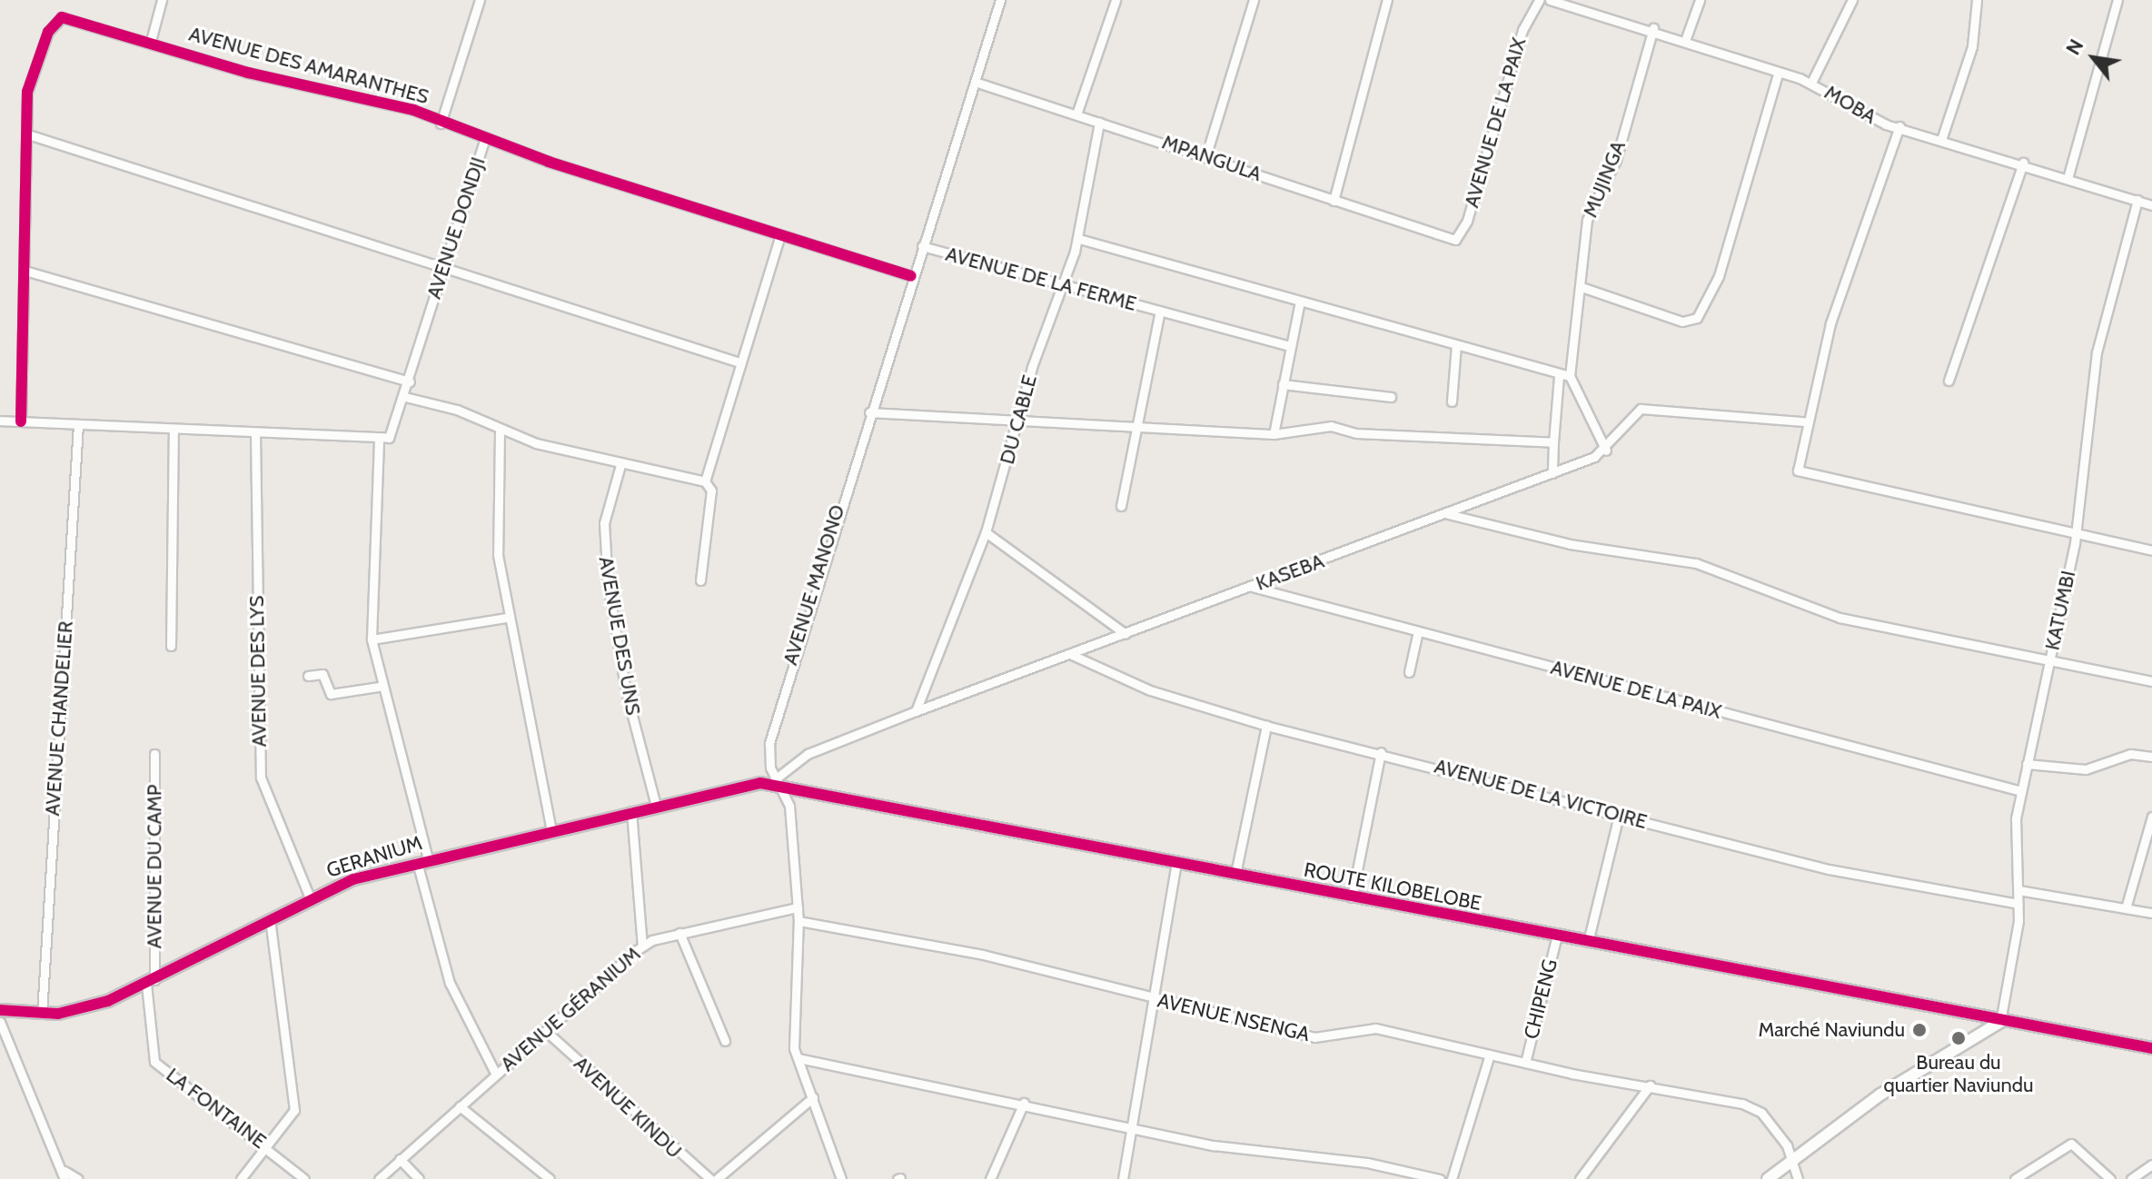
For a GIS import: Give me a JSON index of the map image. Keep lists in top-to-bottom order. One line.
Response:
{"streets":{"street":["AVENUE DES AMARANTHES","MOBA","AVENUE DE LA PAIX","MPANGULA","MUJINGA","AVENUE DONDJI","AVENUE DE LA FERME","DU CABLE","KASEBA","AVENUE MANONO","KATUMBI","AVENUE DES UNS","AVENUE DES LYS","AVENUE CHANDELIER","AVENUE DE LA VICTOIRE","GERANIUM","AVENUE DU CAMP","ROUTE KILOBELOBE","CHIPENG","AVENUE GÉRANIUM","AVENUE NSENGA","AVENUE KINDU","LA FONTAINE"]},"crossings":[["AVENUE DES AMARANTHES","AVENUE DONDJI"],["MOBA","MUJINGA"],["MOBA","KATUMBI"],["AVENUE DE LA PAIX","MPANGULA"],["AVENUE DE LA PAIX","KASEBA"],["AVENUE DE LA PAIX","KATUMBI"],["MPANGULA","DU CABLE"],["MPANGULA","AVENUE MANONO"],["AVENUE DE LA FERME","DU CABLE"],["AVENUE DE LA FERME","AVENUE MANONO"],["DU CABLE","KASEBA"],["KASEBA","AVENUE MANONO"],["KASEBA","AVENUE DE LA VICTOIRE"],["KASEBA","GERANIUM"],["KASEBA","ROUTE KILOBELOBE"],["AVENUE MANONO","GERANIUM"],["AVENUE MANONO","ROUTE KILOBELOBE"],["AVENUE MANONO","AVENUE GÉRANIUM"],["AVENUE MANONO","AVENUE NSENGA"],["KATUMBI","AVENUE DE LA VICTOIRE"],["KATUMBI","ROUTE KILOBELOBE"],["AVENUE DES UNS","GERANIUM"],["AVENUE DES LYS","GERANIUM"],["AVENUE CHANDELIER","GERANIUM"],["GERANIUM","AVENUE DU CAMP"],["GERANIUM","ROUTE KILOBELOBE"],["GERANIUM","LA FONTAINE"],["AVENUE DU CAMP","LA FONTAINE"],["ROUTE KILOBELOBE","CHIPENG"],["CHIPENG","AVENUE NSENGA"],["AVENUE GÉRANIUM","AVENUE KINDU"]],"places":["Marché Naviundu","Bureau du quartier Naviundu"],"north":"top left"}
